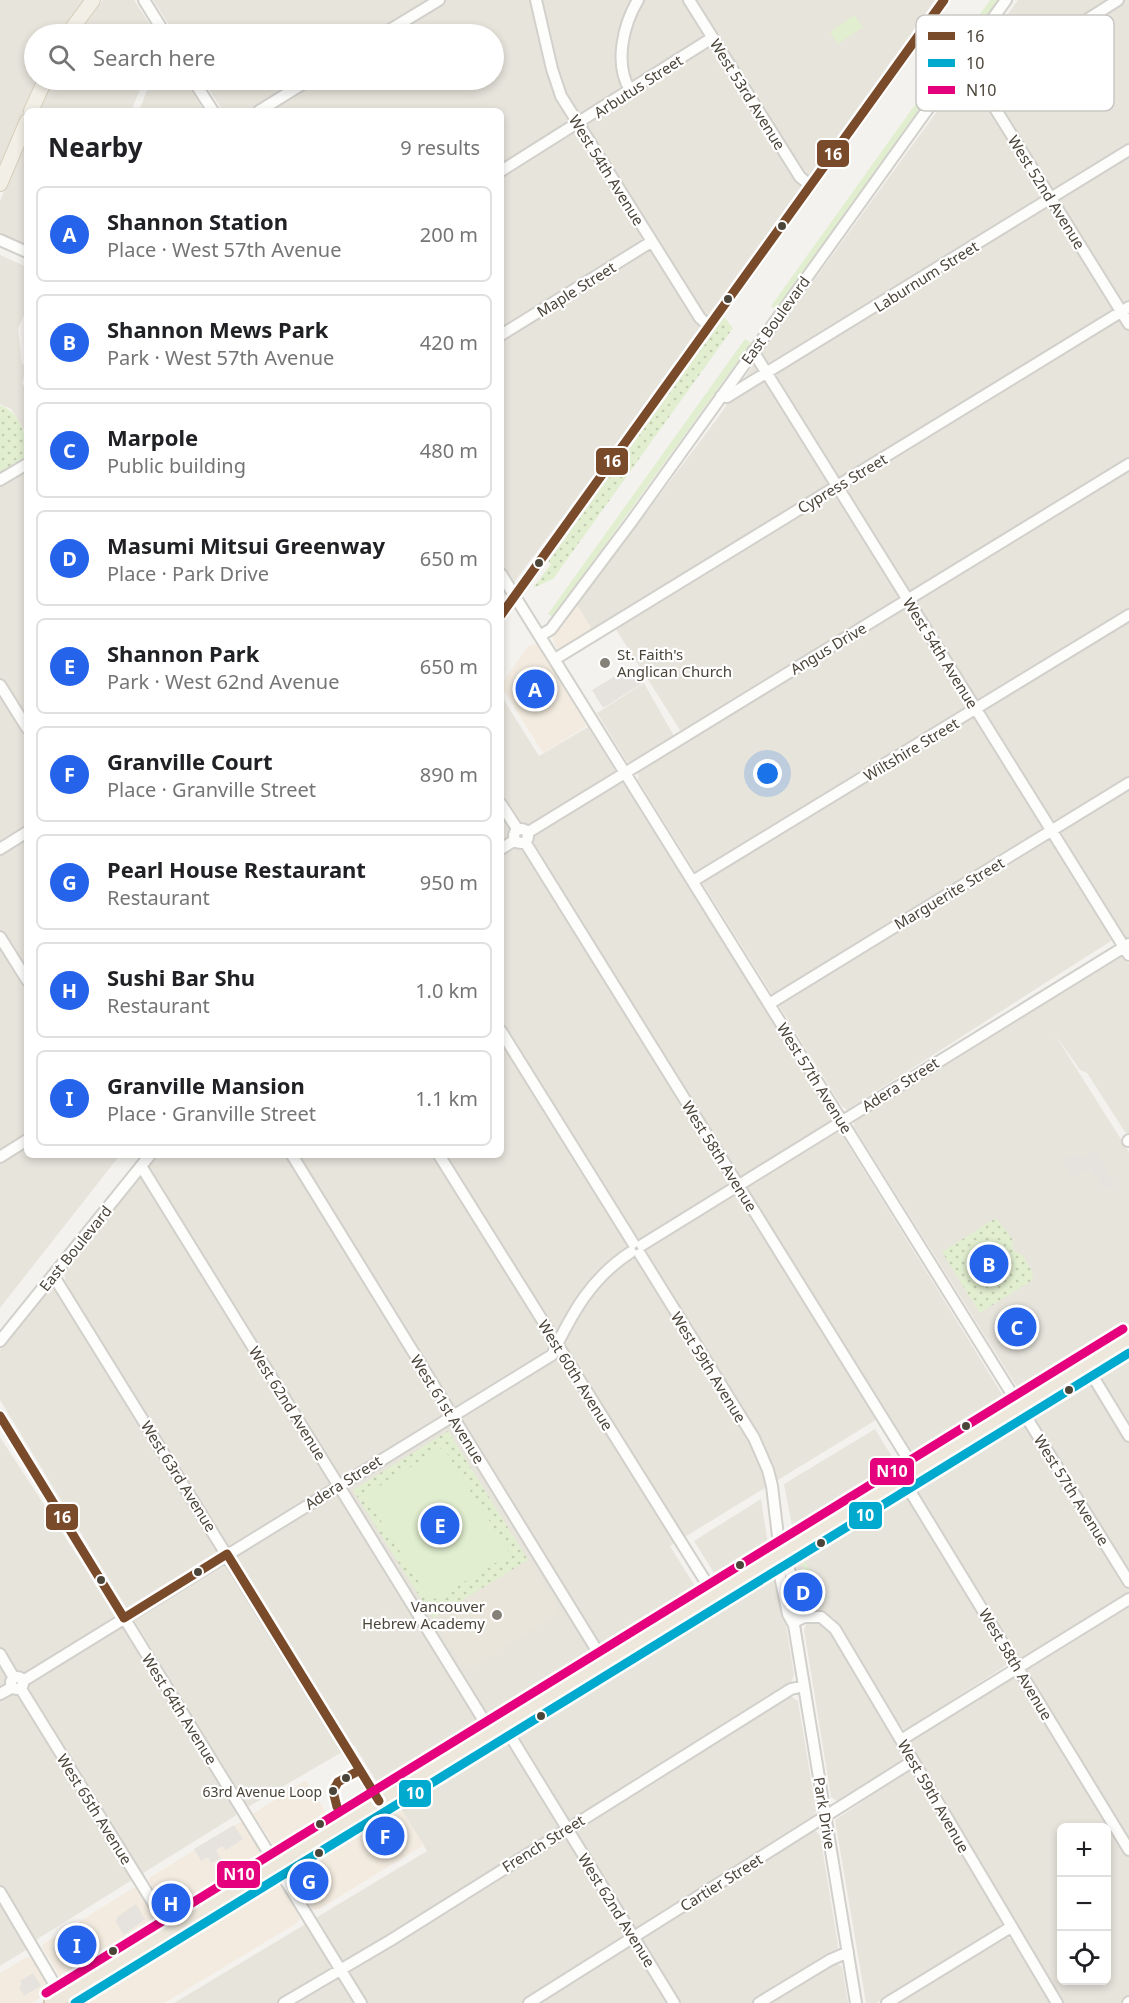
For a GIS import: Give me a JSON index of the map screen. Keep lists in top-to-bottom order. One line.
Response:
{"streets":{"street":["Arbutus Street","West 53rd Avenue","West 54th Avenue","West 52nd Avenue","Laburnum Street","Maple Street","East Boulevard","Cypress Street","Angus Drive","Wiltshire Street","Marguerite Street","West 57th Avenue","Adera Street","West 58th Avenue","West 59th Avenue","West 60th Avenue","West 62nd Avenue","West 61st Avenue","West 63rd Avenue","West 64th Avenue","West 65th Avenue","Park Drive","French Street","Cartier Street"]},"crossings":[["Arbutus Street","West 53rd Avenue"],["Arbutus Street","West 54th Avenue"],["West 54th Avenue","Laburnum Street"],["West 54th Avenue","Maple Street"],["West 54th Avenue","East Boulevard"],["West 54th Avenue","Cypress Street"],["West 54th Avenue","Angus Drive"],["West 54th Avenue","Wiltshire Street"],["West 54th Avenue","Marguerite Street"],["West 54th Avenue","Adera Street"],["West 52nd Avenue","Laburnum Street"],["West 52nd Avenue","Cypress Street"],["Laburnum Street","East Boulevard"],["East Boulevard","West 57th Avenue"],["East Boulevard","West 62nd Avenue"],["East Boulevard","West 63rd Avenue"],["Cypress Street","West 57th Avenue"],["Angus Drive","West 57th Avenue"],["Angus Drive","West 58th Avenue"],["Wiltshire Street","West 57th Avenue"],["Marguerite Street","West 57th Avenue"],["West 57th Avenue","Adera Street"],["Adera Street","West 58th Avenue"],["Adera Street","West 59th Avenue"],["Adera Street","West 60th Avenue"],["Adera Street","West 62nd Avenue"],["Adera Street","West 61st Avenue"],["Adera Street","West 63rd Avenue"],["Adera Street","West 64th Avenue"],["Adera Street","West 65th Avenue"],["West 59th Avenue","Park Drive"],["West 59th Avenue","Cartier Street"],["West 62nd Avenue","French Street"],["West 62nd Avenue","Cartier Street"],["West 64th Avenue","French Street"],["Park Drive","French Street"],["Park Drive","Cartier Street"]],"places":["St. Faith's Anglican Church","Vancouver Hebrew Academy","63rd Avenue Loop"],"lines":["transit line 16","transit line N10","transit line 10"],"legend":["16","10","N10"],"page":{"search":"Search here","heading":["Nearby","9 results"],"list":[{"mark":"A","name":"Shannon Station","note":"Place · West 57th Avenue","value":"200 m"},{"mark":"B","name":"Shannon Mews Park","note":"Park · West 57th Avenue","value":"420 m"},{"mark":"C","name":"Marpole","note":"Public building","value":"480 m"},{"mark":"D","name":"Masumi Mitsui Greenway","note":"Place · Park Drive","value":"650 m"},{"mark":"E","name":"Shannon Park","note":"Park · West 62nd Avenue","value":"650 m"},{"mark":"F","name":"Granville Court","note":"Place · Granville Street","value":"890 m"},{"mark":"G","name":"Pearl House Restaurant","note":"Restaurant","value":"950 m"},{"mark":"H","name":"Sushi Bar Shu","note":"Restaurant","value":"1.0 km"},{"mark":"I","name":"Granville Mansion","note":"Place · Granville Street","value":"1.1 km"}],"pins":["A","B","C","E","D","F","G","H","I"],"map_buttons":["+","−"]}}
